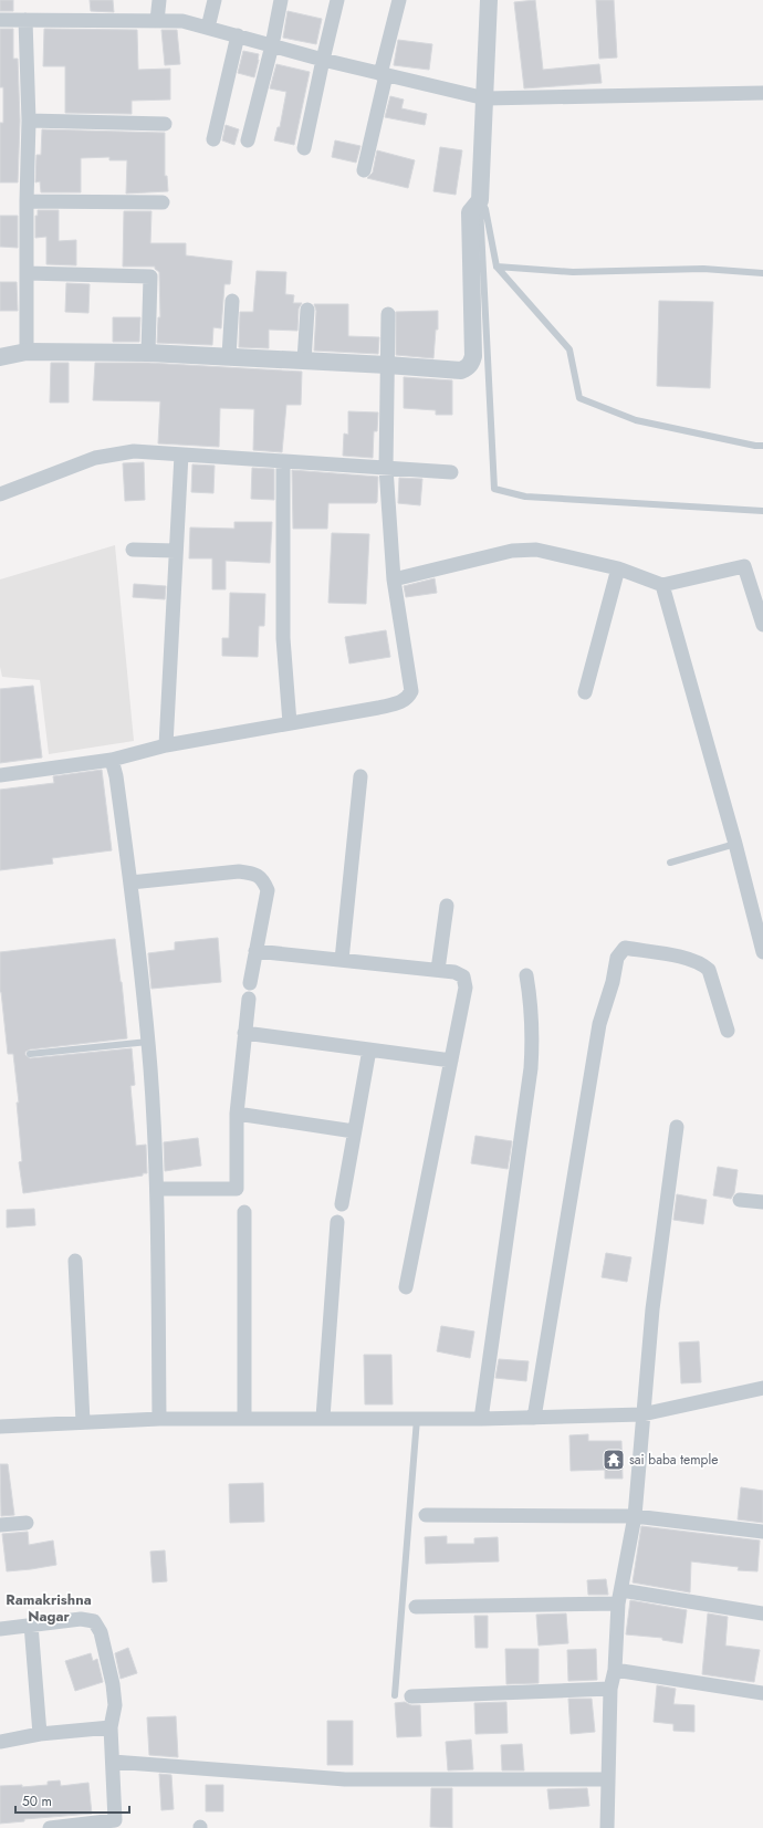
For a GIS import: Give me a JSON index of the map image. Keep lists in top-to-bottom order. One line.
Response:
{"districts":["Ramakrishna Nagar"],"places":{"temple":["sai baba temple"]},"scale_bar":"50 m"}
